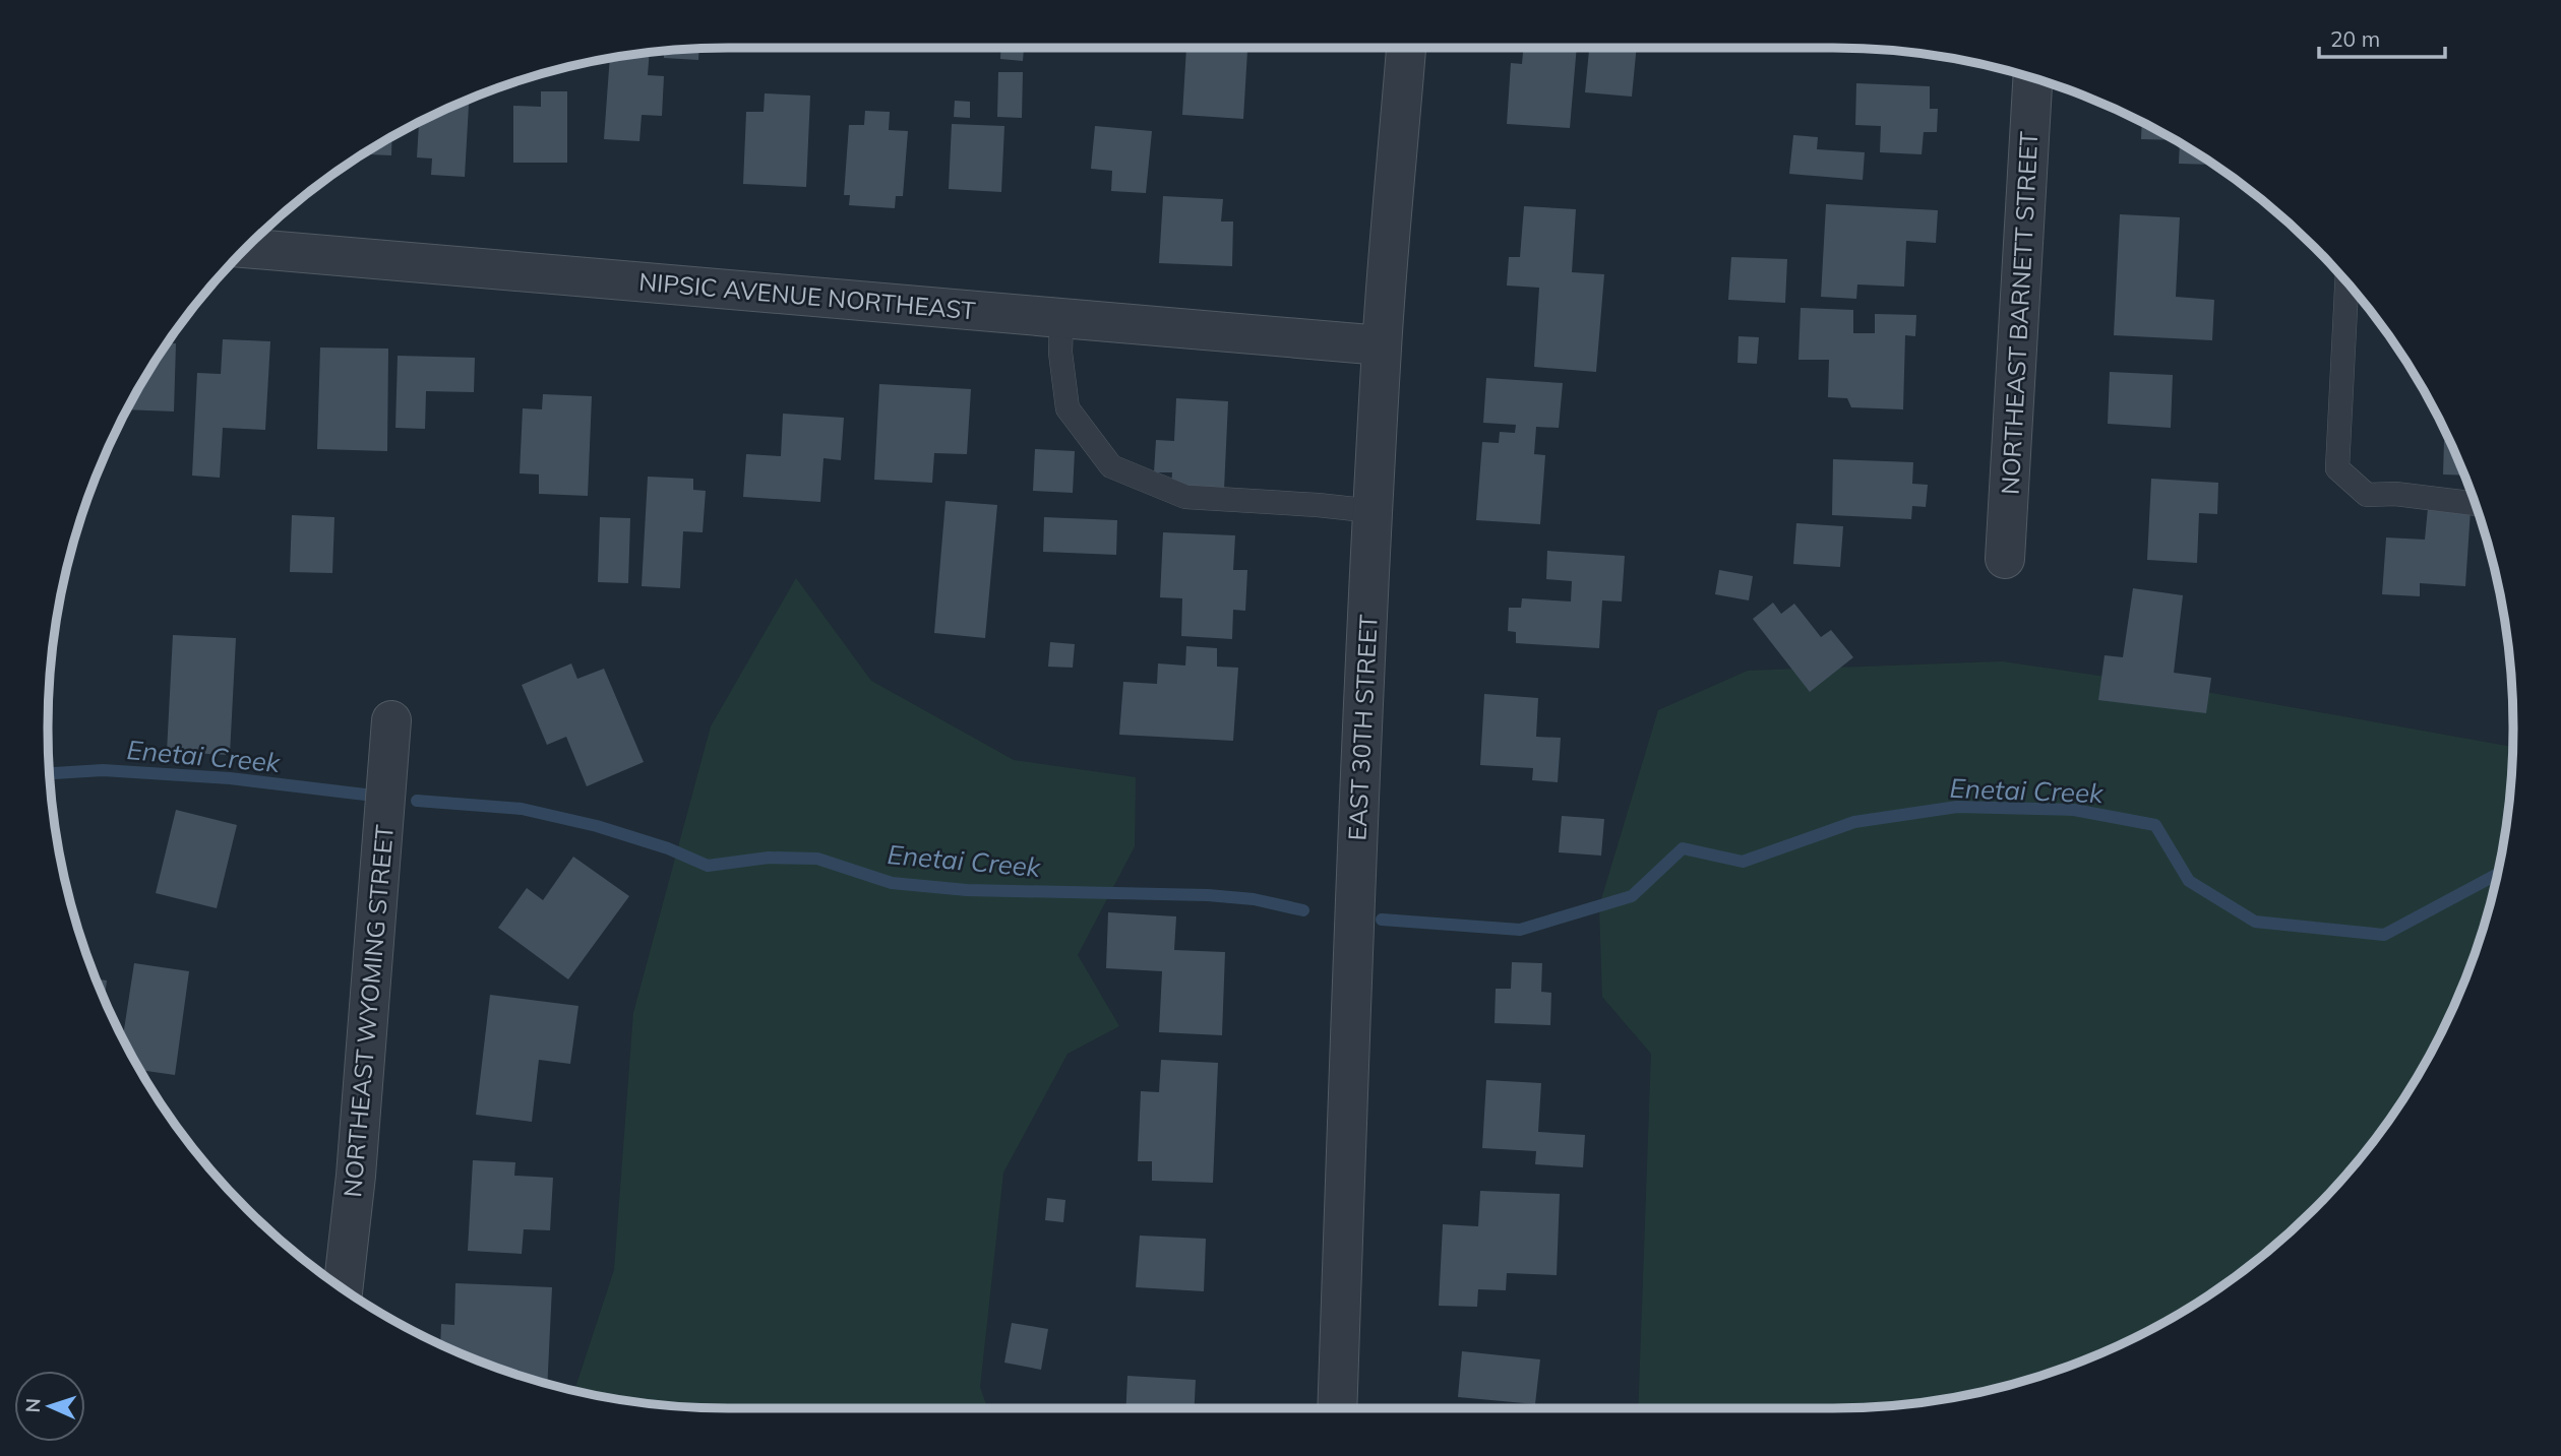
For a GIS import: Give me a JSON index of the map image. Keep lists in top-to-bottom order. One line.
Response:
{"streets":{"street":["NIPSIC AVENUE NORTHEAST","NORTHEAST BARNETT STREET","EAST 30TH STREET","NORTHEAST WYOMING STREET"]},"crossings":[["NIPSIC AVENUE NORTHEAST","EAST 30TH STREET"]],"water":["Enetai Creek"],"scale_bar":"20 m","north":"left"}
